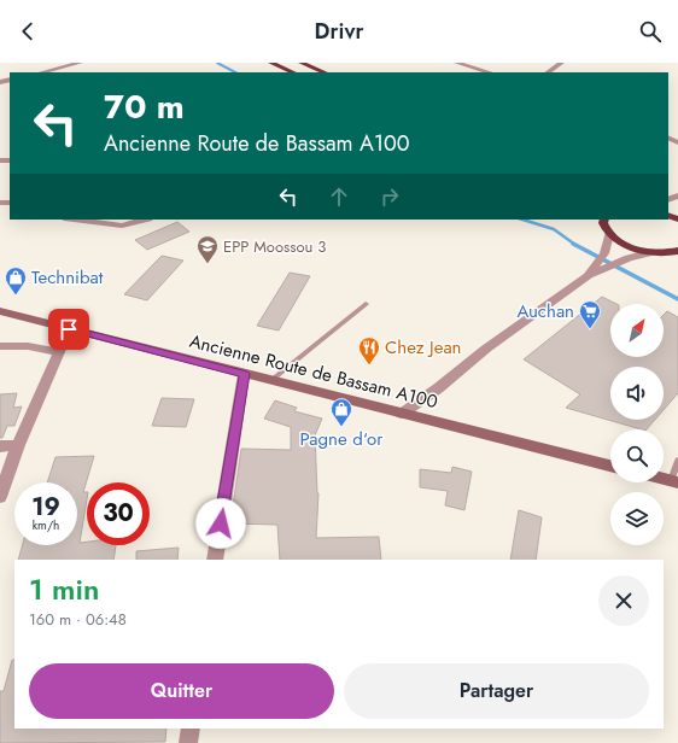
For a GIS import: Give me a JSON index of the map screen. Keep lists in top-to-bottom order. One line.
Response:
{"streets":{"main road":["Ancienne Route de Bassam A100"]},"places":{"school or university":["EPP Moossou 3"],"shop":["Technibat","Pagne d‘or"],"supermarket":["Auchan"],"restaurant":["Chez Jean"]},"north":"top right","page":{"header":"Drivr","turn":["70 m","Ancienne Route de Bassam A100"],"speed":"19 km/h","limit":"30","heading":["1 min","160 m · 06:48"],"buttons":["Quitter","Partager"]}}
